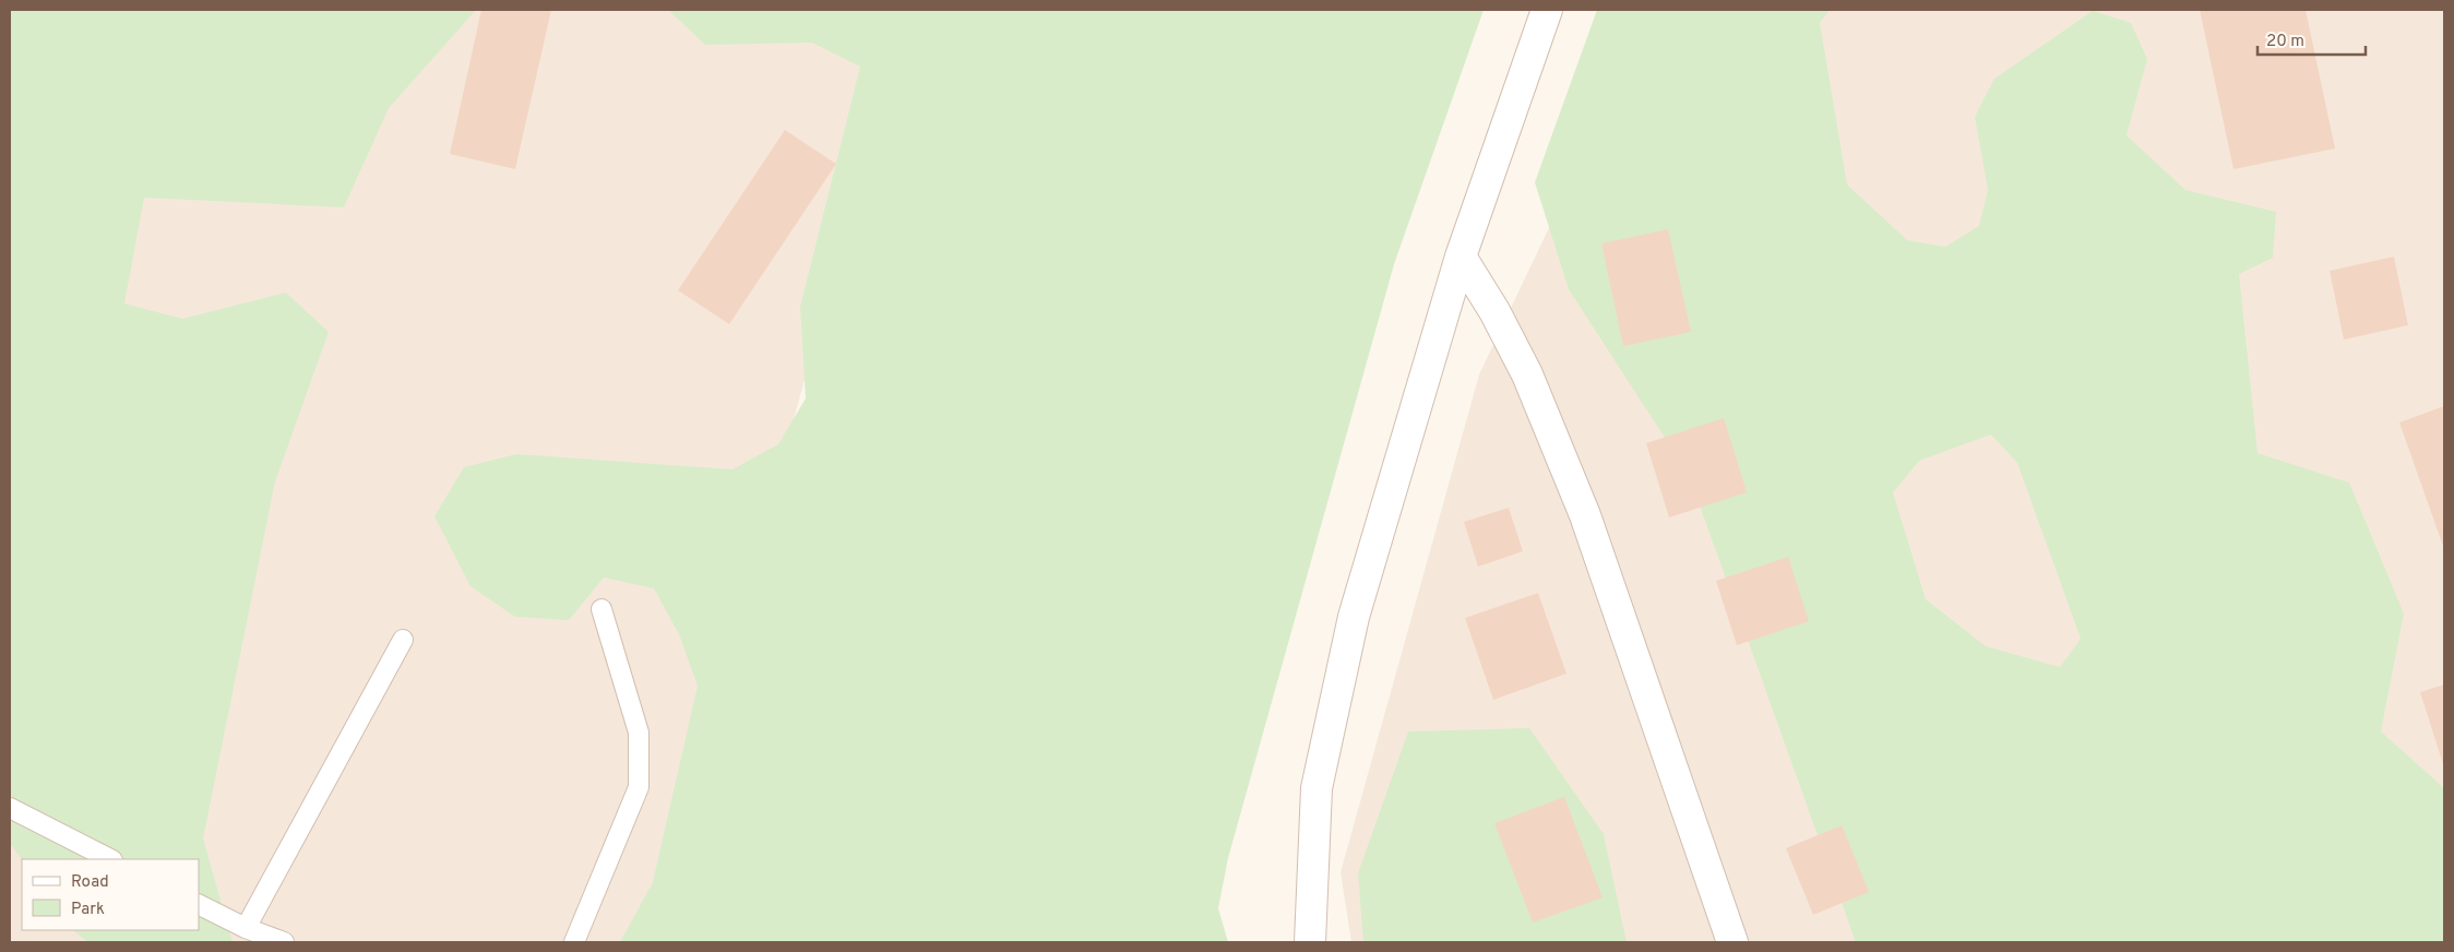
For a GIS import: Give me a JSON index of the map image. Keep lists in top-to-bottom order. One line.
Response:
{"legend":["Road","Park"],"scale_bar":"20 m"}
